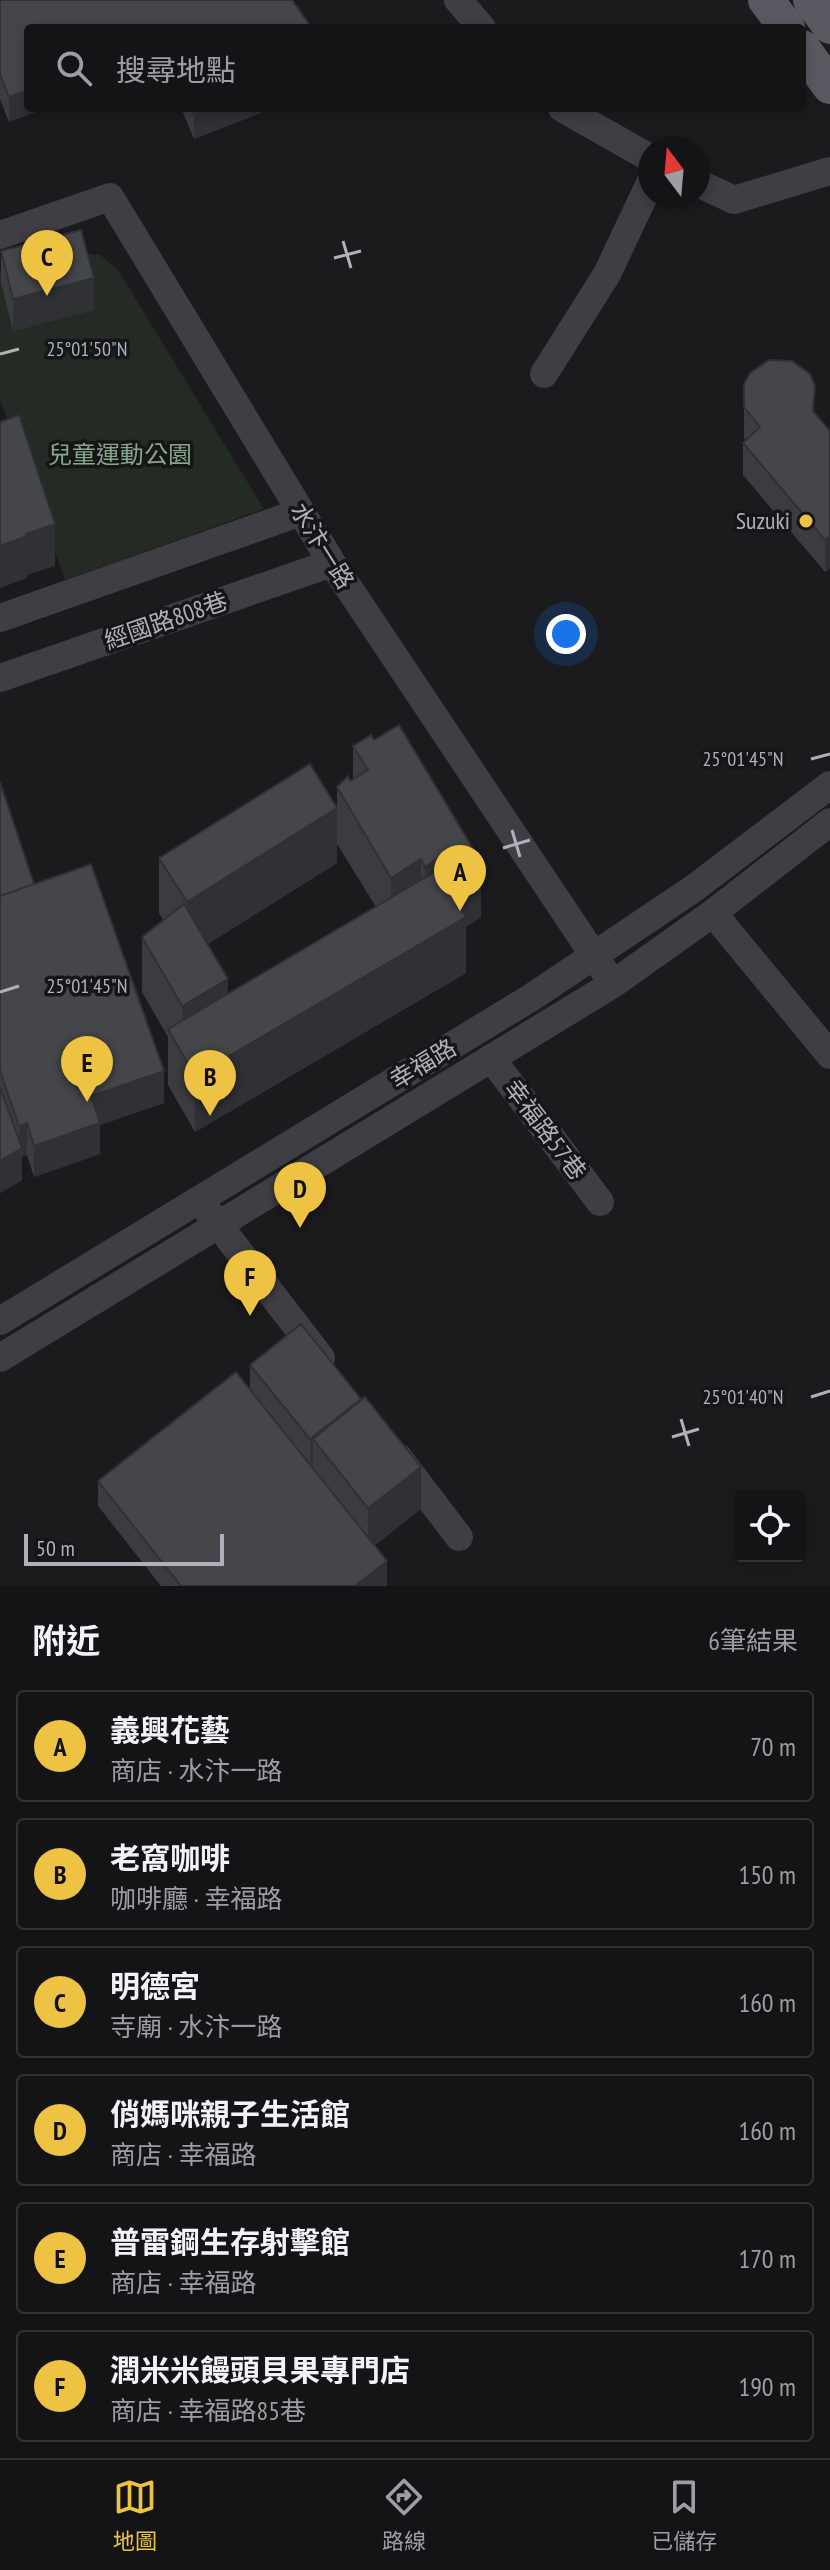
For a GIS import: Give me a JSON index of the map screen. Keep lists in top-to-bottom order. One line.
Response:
{"streets":{"street":["水汴一路","經國路808巷","幸福路","幸福路57巷"]},"crossings":[["水汴一路","經國路808巷"],["水汴一路","幸福路"],["幸福路","幸福路57巷"]],"parks":["兒童運動公園"],"places":["Suzuki"],"scale_bar":"50 m","north":"top","page":{"search":"搜尋地點","pins":["C","A","E","B","D","F"],"scale":"50 m","heading":["附近","6筆結果"],"list":[{"mark":"A","name":"義興花藝","note":"商店 · 水汴一路","value":"70 m"},{"mark":"B","name":"老窩咖啡","note":"咖啡廳 · 幸福路","value":"150 m"},{"mark":"C","name":"明德宮","note":"寺廟 · 水汴一路","value":"160 m"},{"mark":"D","name":"俏媽咪親子生活館","note":"商店 · 幸福路","value":"160 m"},{"mark":"E","name":"普雷鋼生存射擊館","note":"商店 · 幸福路","value":"170 m"},{"mark":"F","name":"潤米米饅頭貝果專門店","note":"商店 · 幸福路85巷","value":"190 m"}],"nav":["地圖","路線","已儲存"]},"coordinates":["25°01'50\"N","25°01'45\"N","25°01'40\"N"]}
